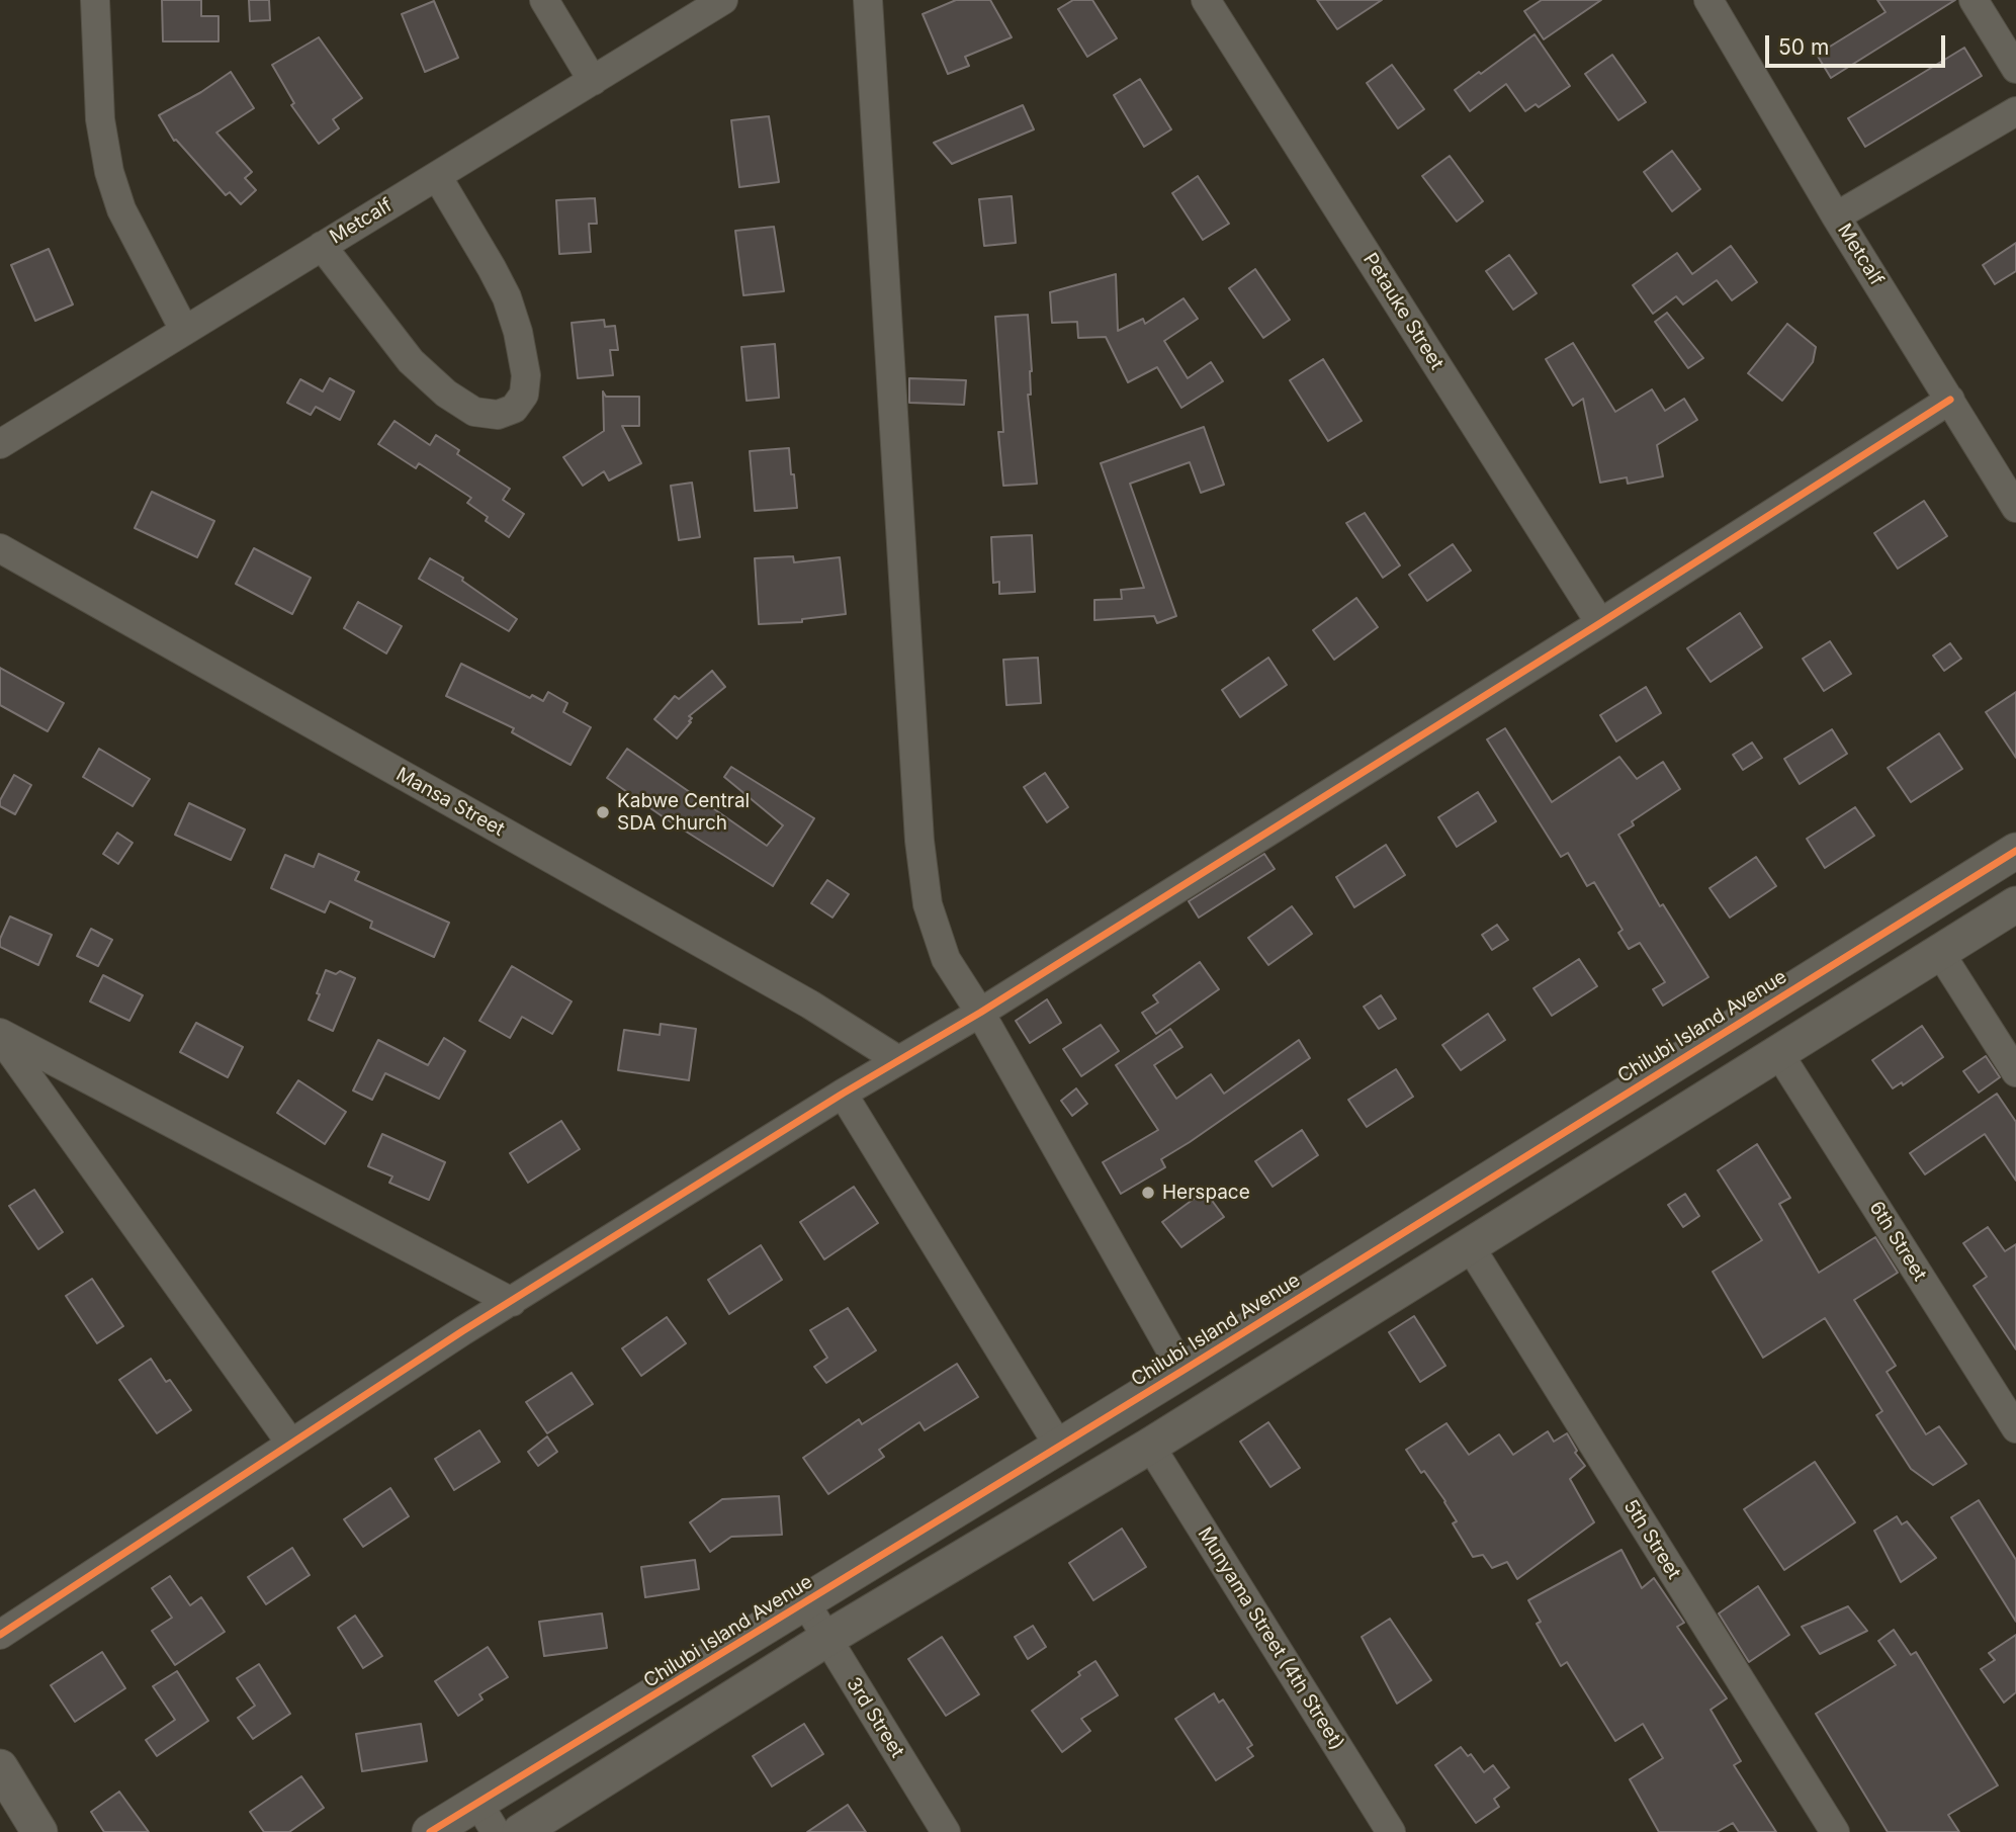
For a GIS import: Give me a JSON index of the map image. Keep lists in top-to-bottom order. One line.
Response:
{"streets":{"street":["Metcalf","Petauke Street","Mansa Street","Chilubi Island Avenue","6th Street","5th Street","Munyama Street (4th Street)","3rd Street"]},"crossings":[["Chilubi Island Avenue","3rd Street"]],"places":["Kabwe Central SDA Church","Herspace"],"scale_bar":"50 m"}
